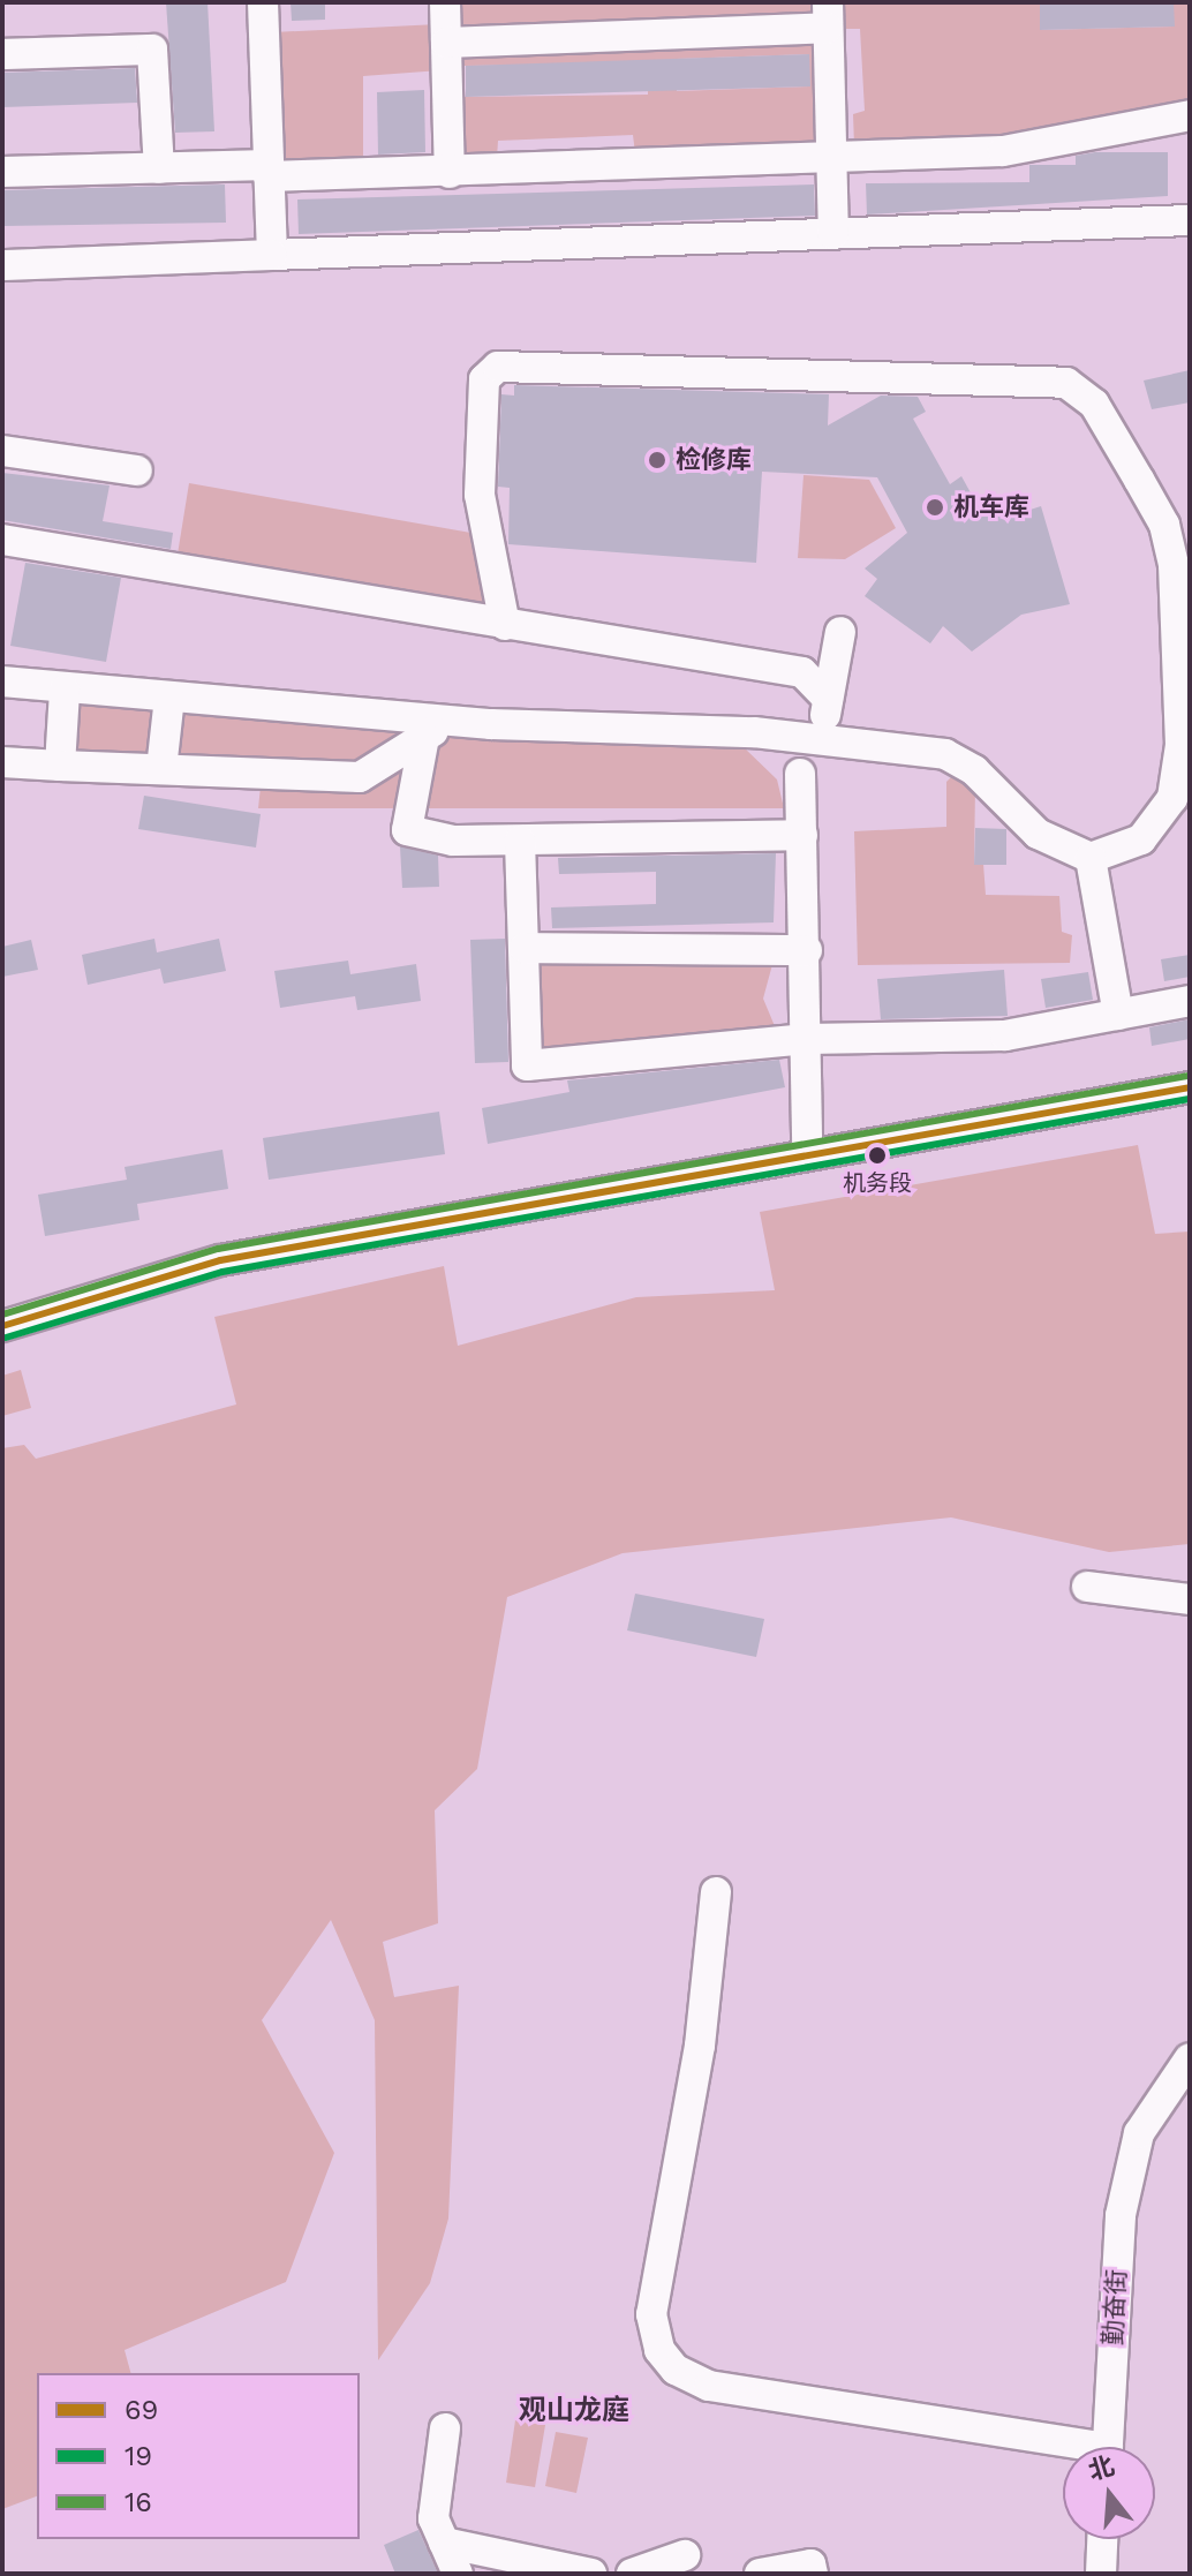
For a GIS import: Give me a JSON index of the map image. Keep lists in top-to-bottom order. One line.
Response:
{"streets":{"street":["勤奋街"]},"districts":["观山龙庭"],"places":["检修库","机车库","机务段"],"lines":["transit line 16","transit line 69","transit line 19"],"legend":["69","19","16"],"north":"top"}
